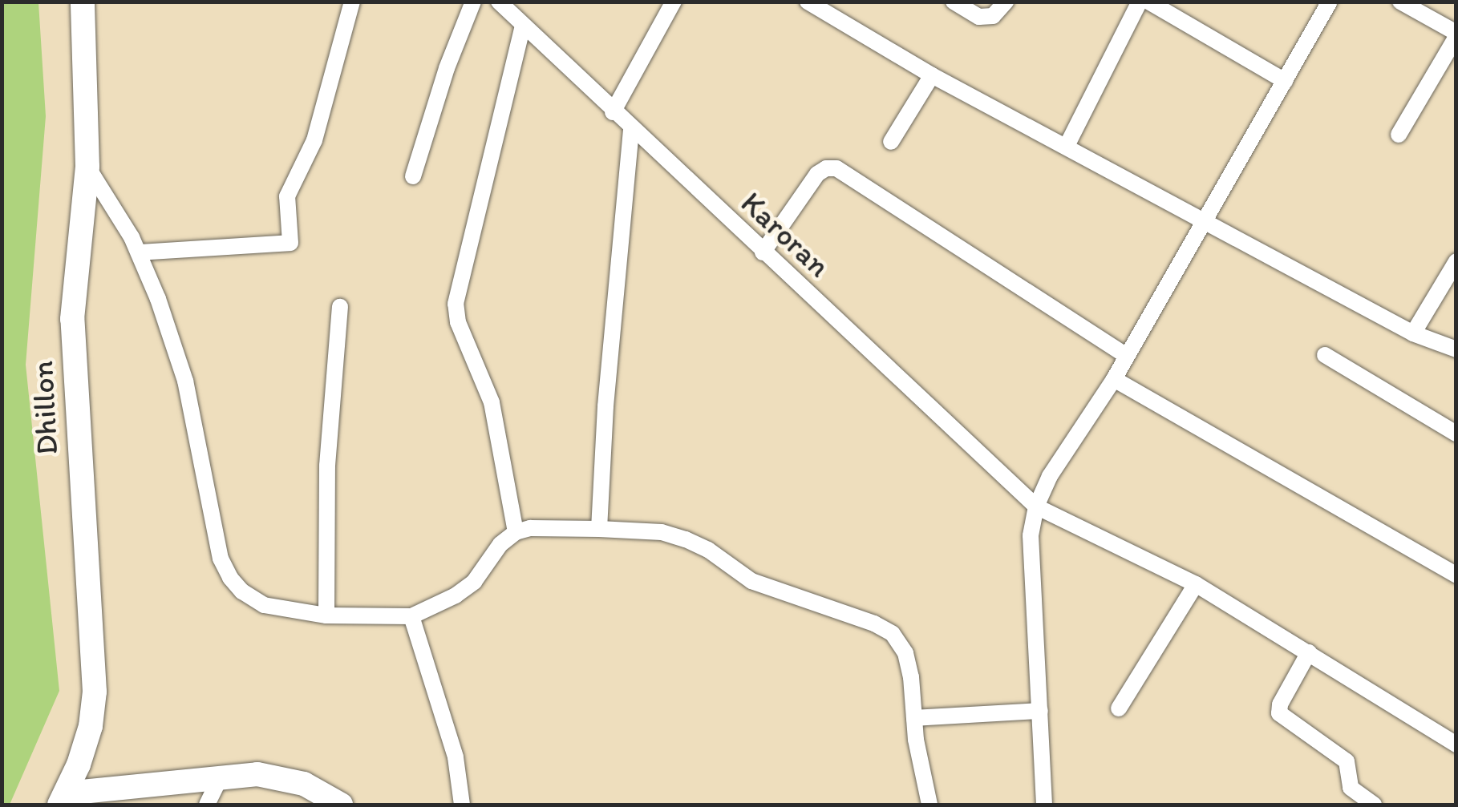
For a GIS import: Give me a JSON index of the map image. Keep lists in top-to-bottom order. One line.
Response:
{"streets":{"street":["Karoran","Dhillon"]}}
